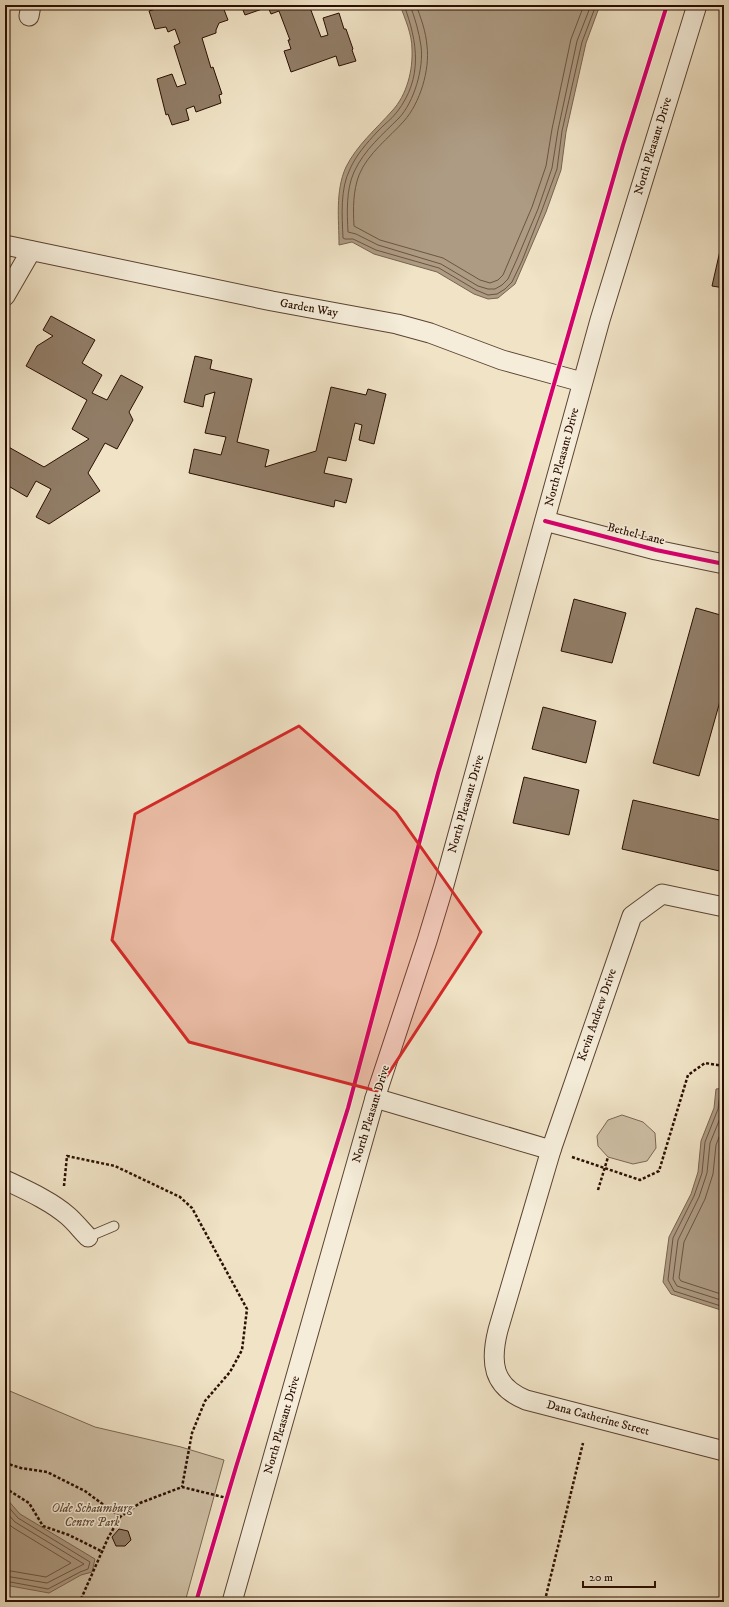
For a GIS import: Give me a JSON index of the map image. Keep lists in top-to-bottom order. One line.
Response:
{"streets":{"street":["North Pleasant Drive","Garden Way","Bethel Lane","Kevin Andrew Drive","Dana Catherine Street"]},"crossings":[["North Pleasant Drive","Garden Way"],["North Pleasant Drive","Bethel Lane"],["Kevin Andrew Drive","Dana Catherine Street"]],"parks":["Olde Schaumburg Centre Park"],"scale_bar":"20 m"}
